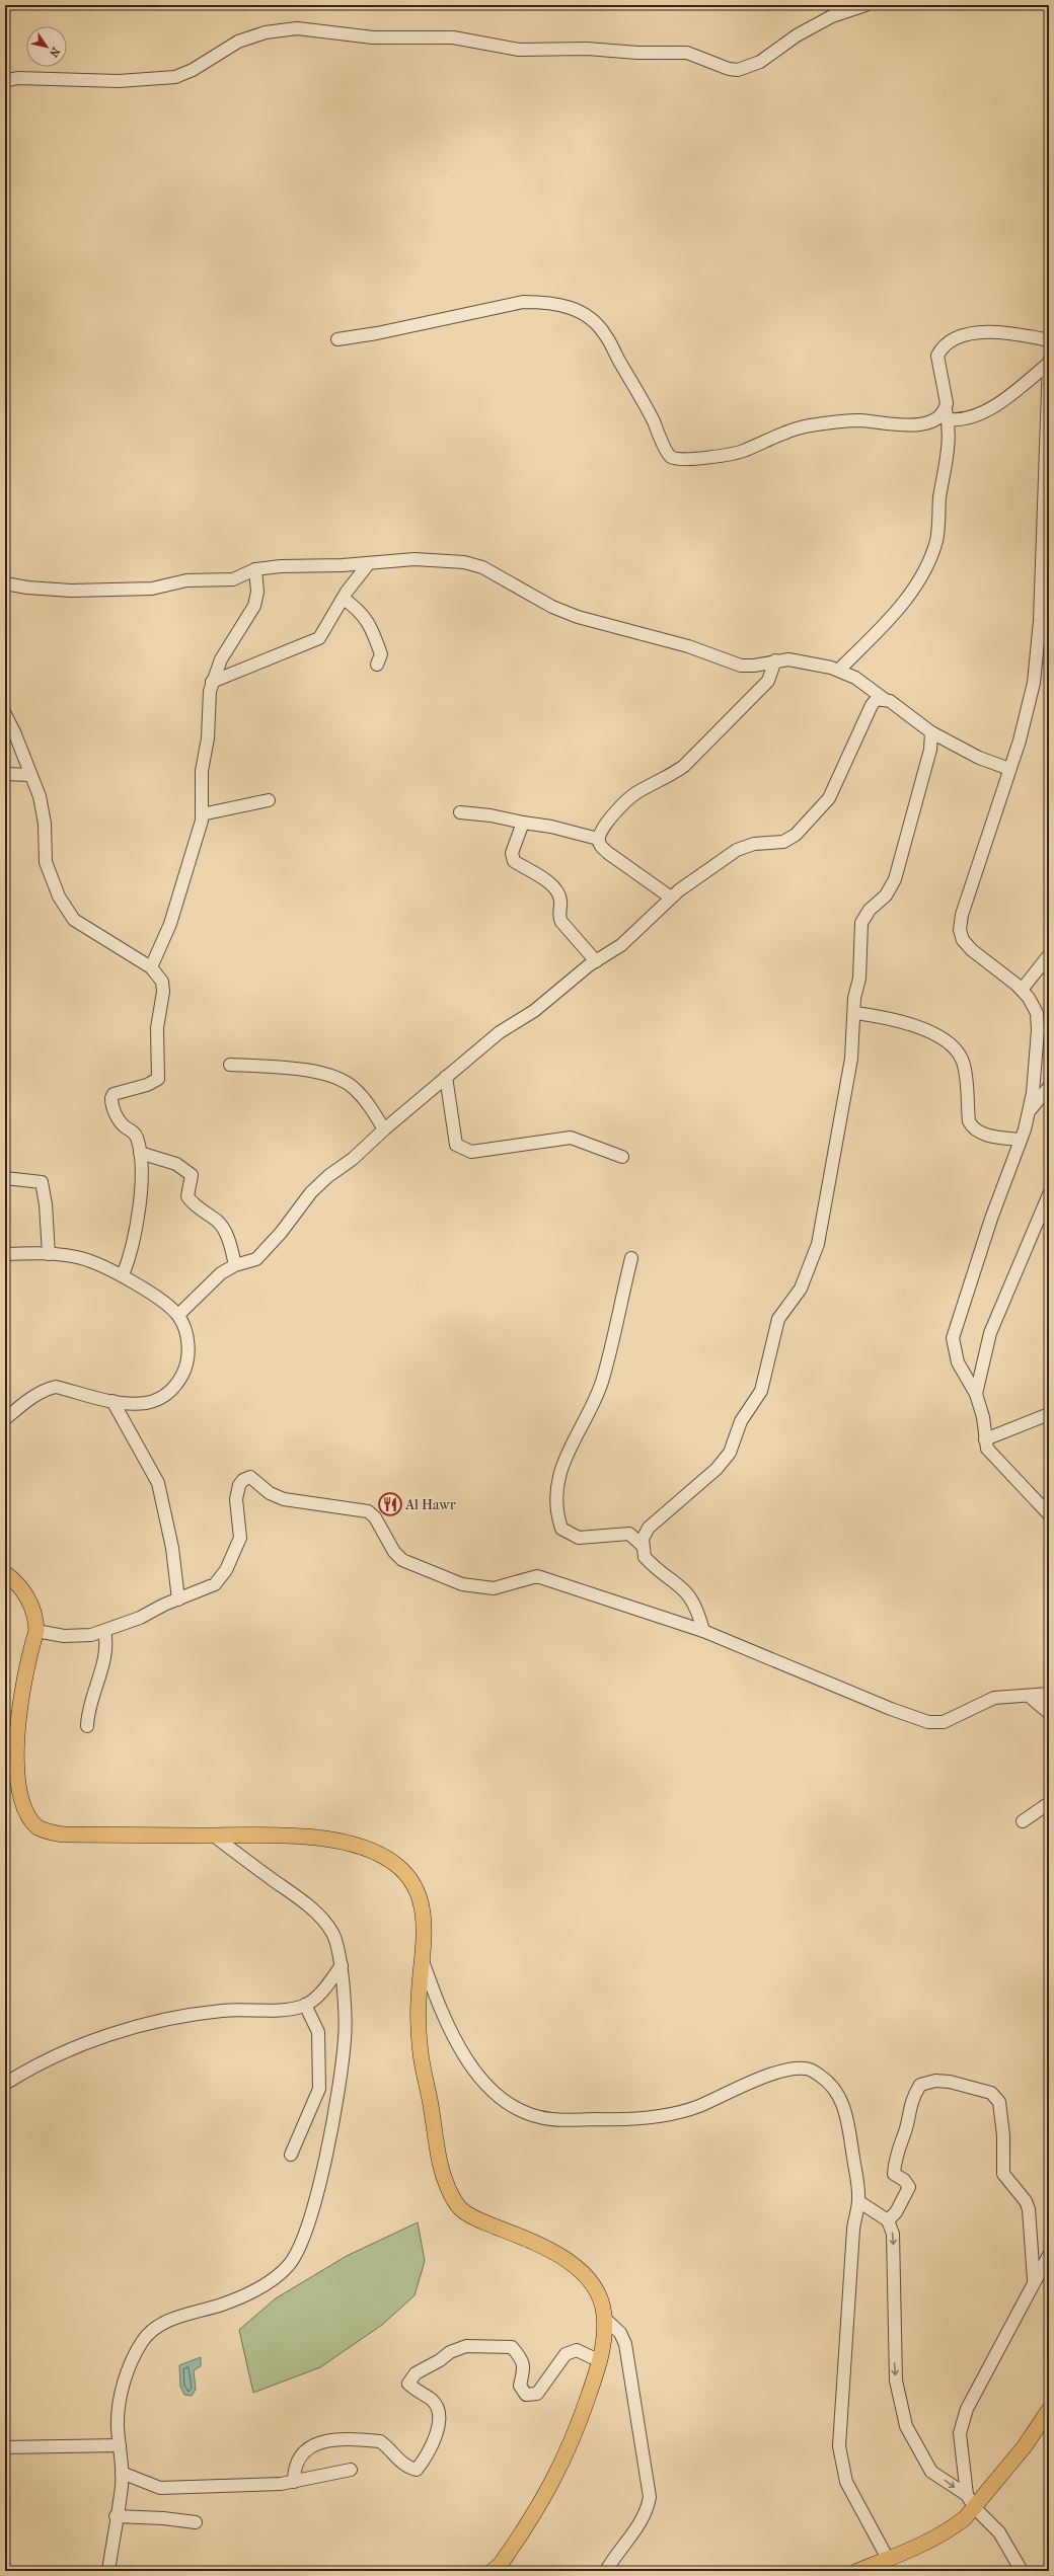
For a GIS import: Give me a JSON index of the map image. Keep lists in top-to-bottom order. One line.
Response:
{"places":{"restaurant":["Al Hawr"]},"north":"bottom right"}
